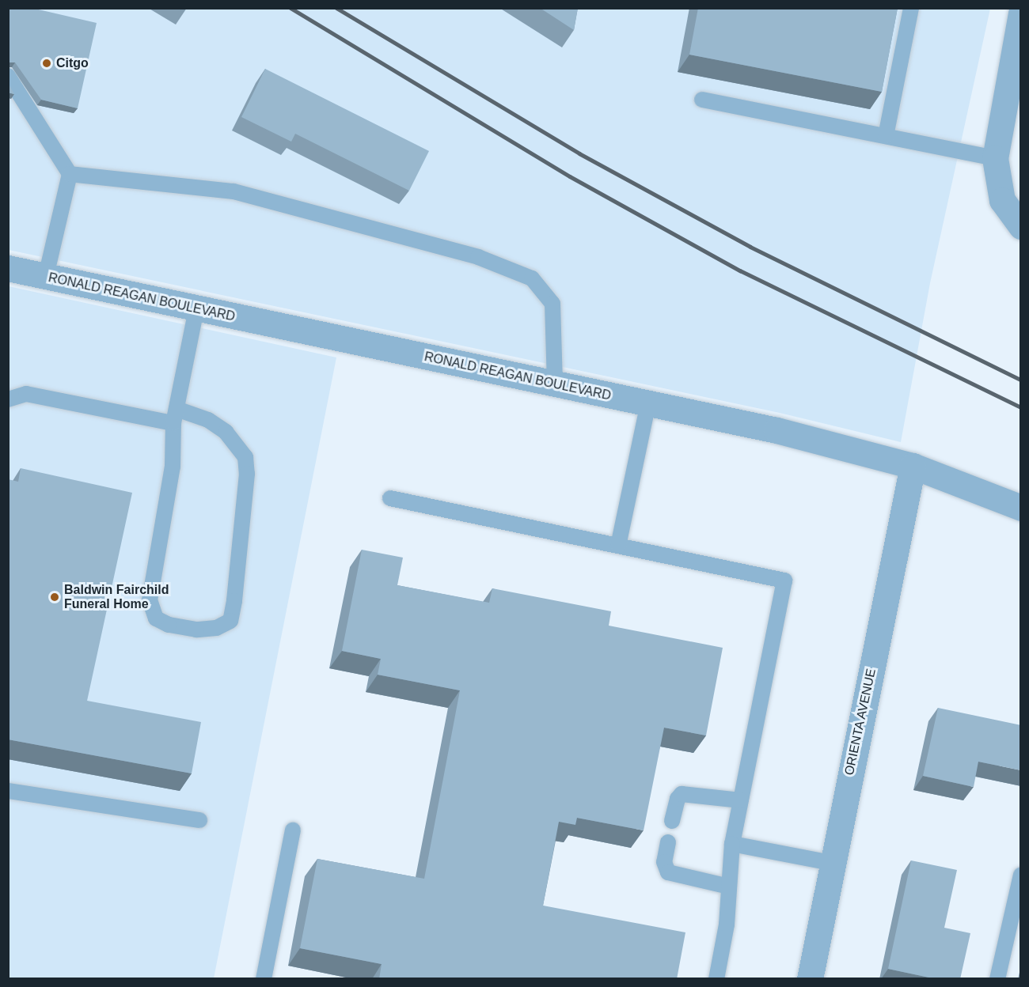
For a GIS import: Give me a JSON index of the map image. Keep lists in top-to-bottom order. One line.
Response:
{"streets":{"street":["RONALD REAGAN BOULEVARD","ORIENTA AVENUE"]},"crossings":[["RONALD REAGAN BOULEVARD","ORIENTA AVENUE"]],"places":["Citgo","Baldwin Fairchild Funeral Home"]}
